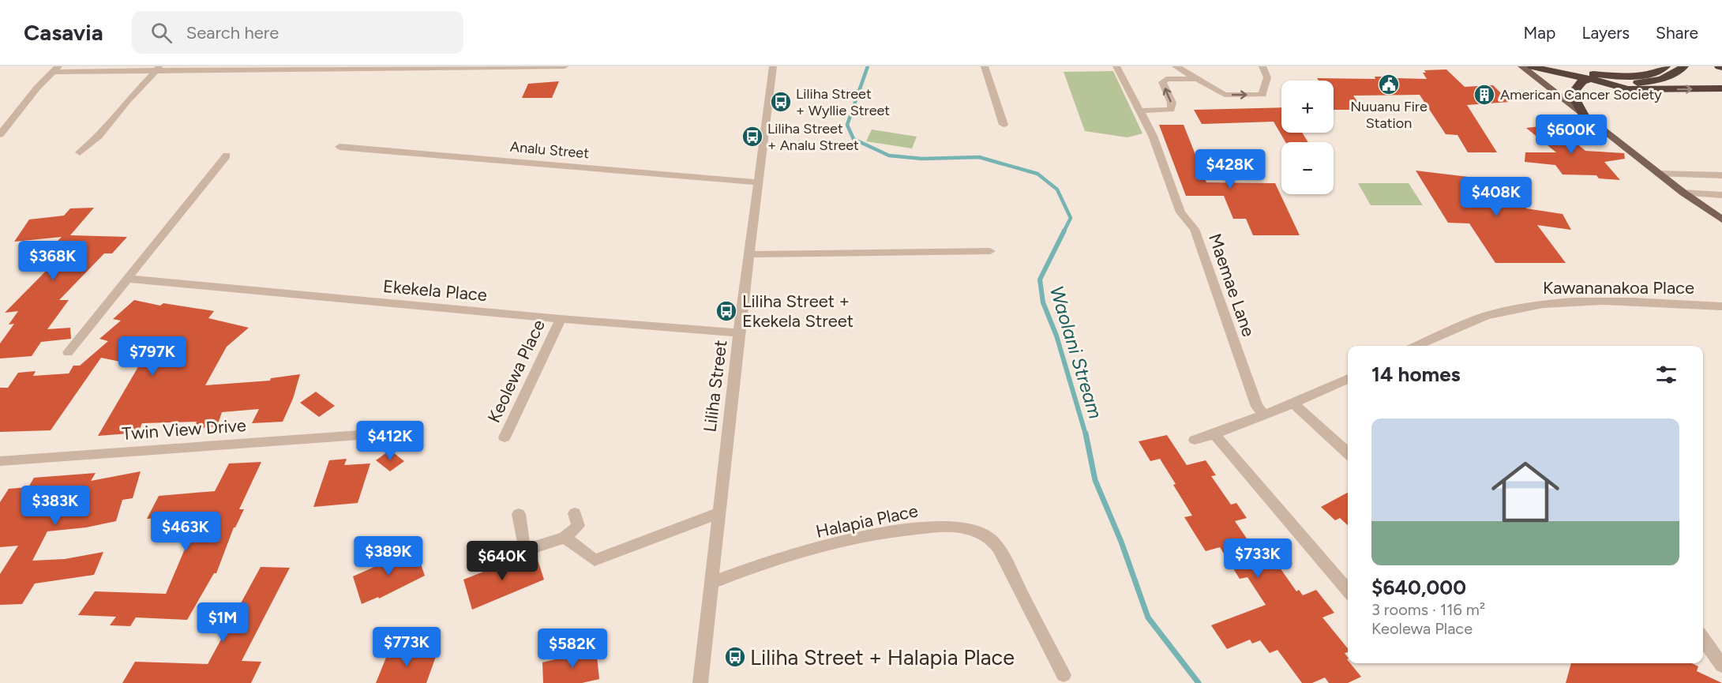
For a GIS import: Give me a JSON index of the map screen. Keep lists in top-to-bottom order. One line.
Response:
{"streets":{"street":["Analu Street","Maemae Lane","Kawananakoa Place","Ekekela Place","Keolewa Place","Liliha Street","Twin View Drive","Halapia Place"]},"crossings":[["Analu Street","Liliha Street"],["Ekekela Place","Keolewa Place"],["Ekekela Place","Liliha Street"],["Liliha Street","Halapia Place"]],"water":["Waolani Stream"],"places":{"public building":["Nuuanu Fire Station"],"building":["American Cancer Society"],"bus stop":["Liliha Street + Wyllie Street","Liliha Street + Analu Street","Liliha Street + Ekekela Street","Liliha Street + Halapia Place"]},"page":{"header":"Casavia","search":"Search here","nav":["Map","Layers","Share"],"map_buttons":["+","−"],"price":["$600K","$428K","$408K","$368K","$797K","$412K","$383K","$463K","$389K","$733K","$640K","$1M","$773K","$582K"],"heading":"14 homes","list":[{"name":"$640,000","note":"3 rooms · 116 m² · Keolewa Place"}]}}
